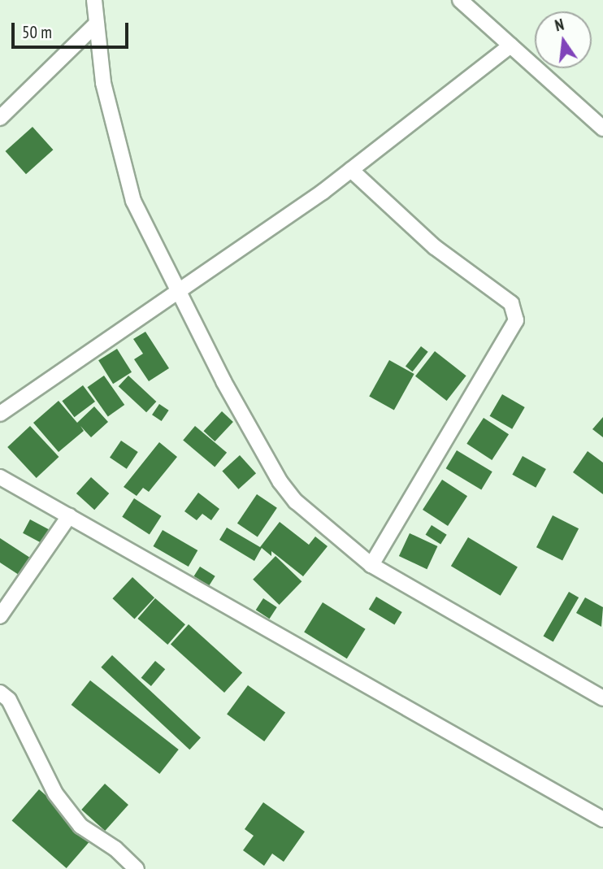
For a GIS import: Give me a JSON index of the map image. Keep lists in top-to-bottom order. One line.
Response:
{"scale_bar":"50 m","north":"top"}
